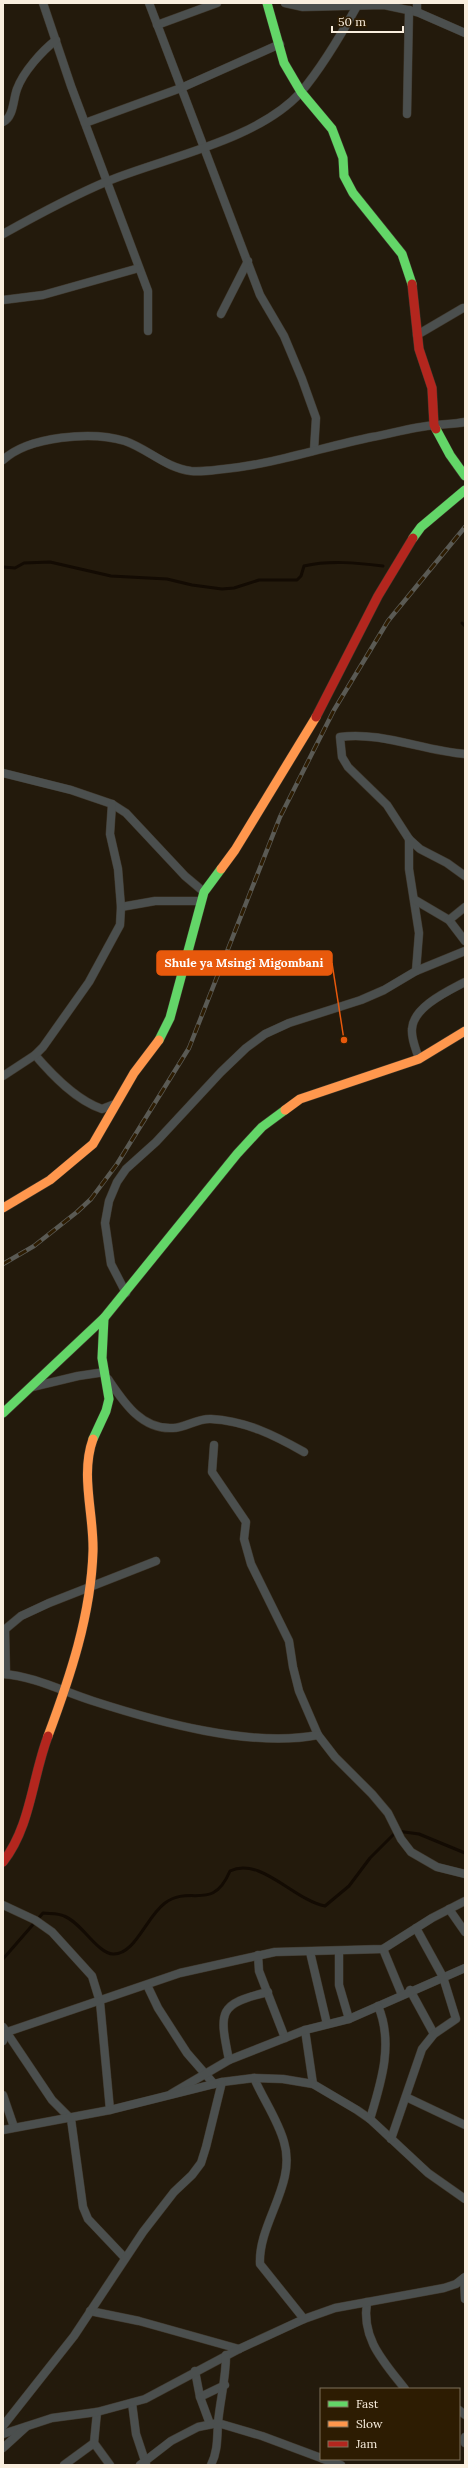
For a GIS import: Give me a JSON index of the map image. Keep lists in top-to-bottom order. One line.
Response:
{"places":["Shule ya Msingi Migombani"],"legend":["Fast","Slow","Jam"],"scale_bar":"50 m"}
